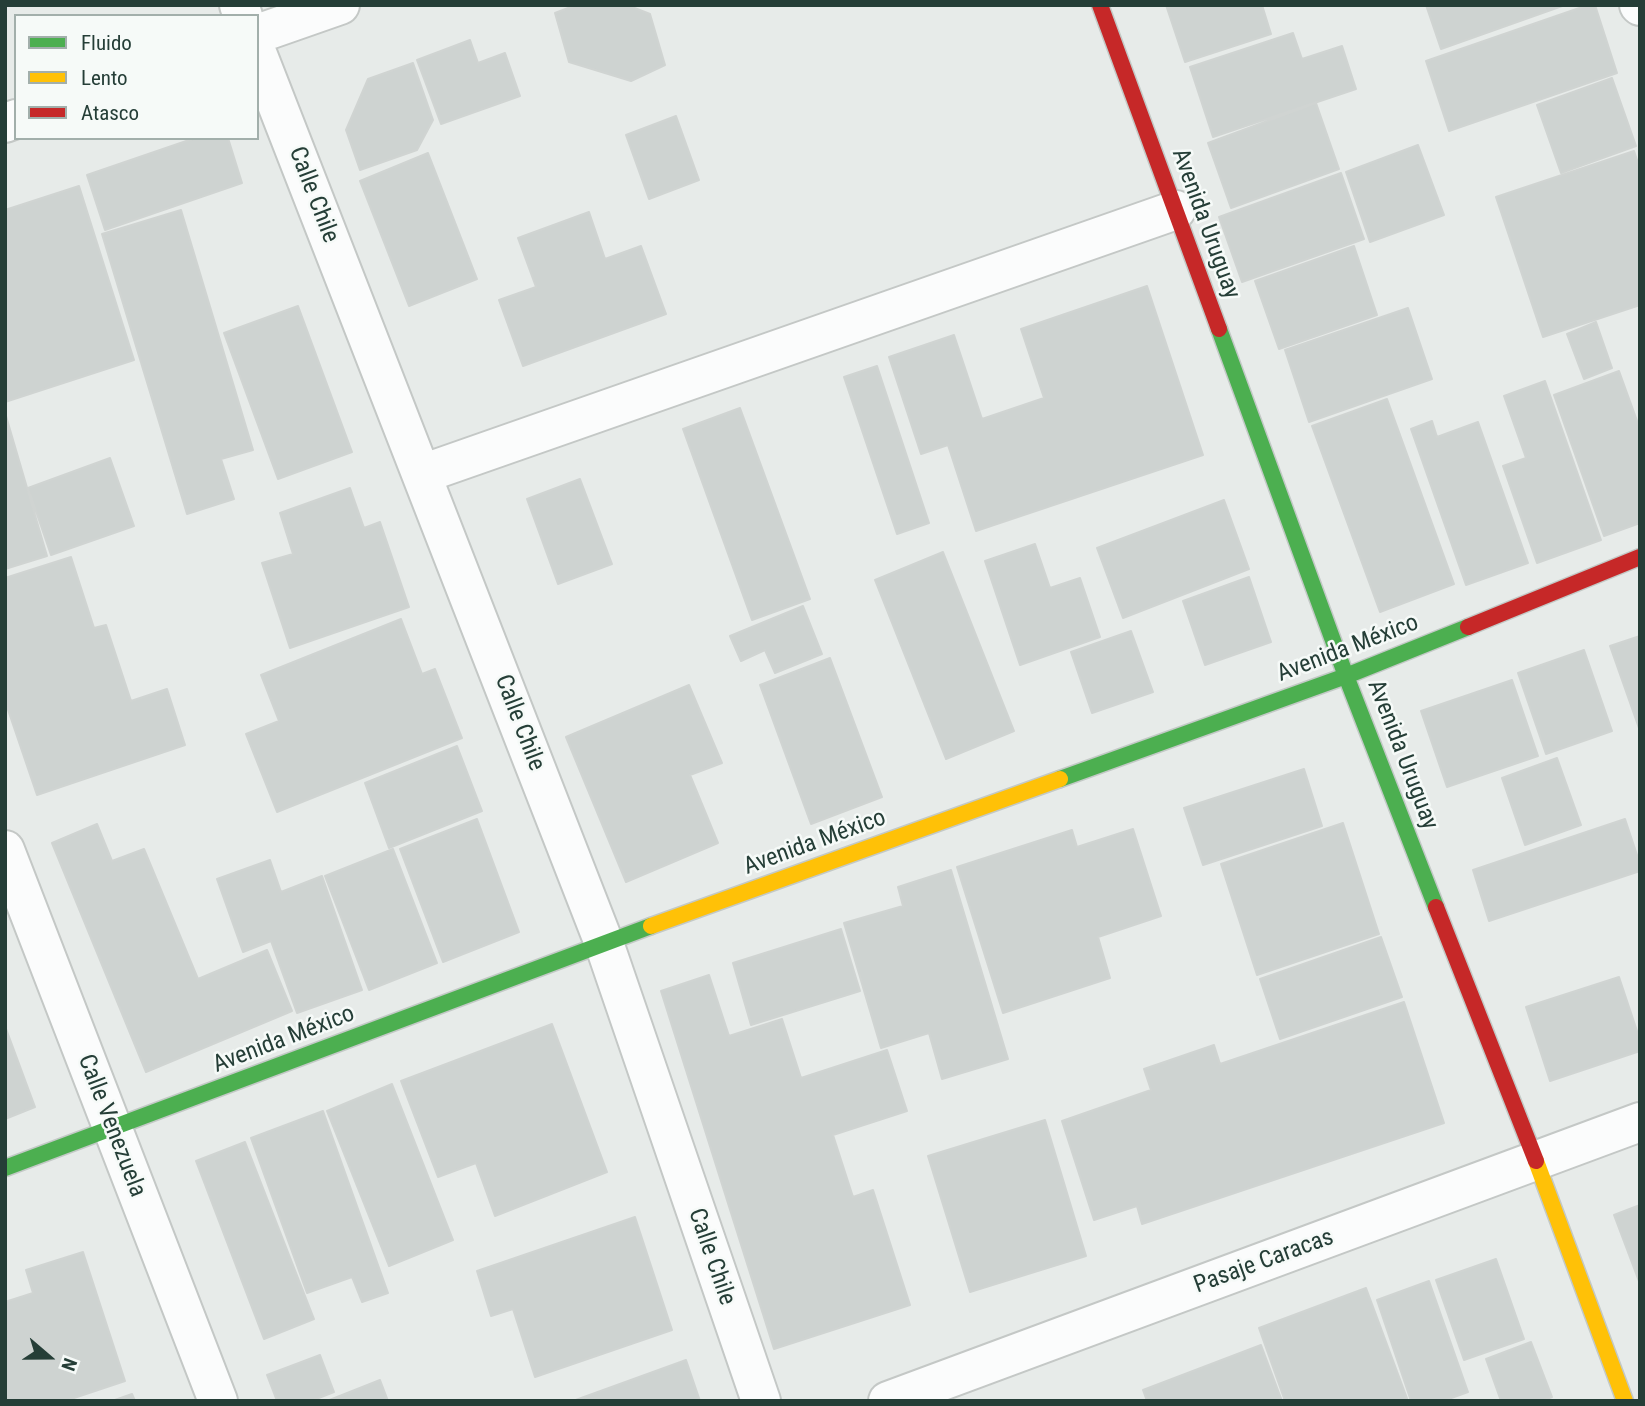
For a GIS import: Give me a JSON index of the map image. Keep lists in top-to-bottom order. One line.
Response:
{"streets":{"street":["Calle Chile","Avenida Uruguay","Avenida México","Calle Venezuela","Pasaje Caracas"]},"crossings":[["Calle Chile","Avenida México"],["Avenida Uruguay","Avenida México"],["Avenida Uruguay","Pasaje Caracas"],["Avenida México","Calle Venezuela"]],"legend":["Fluido","Lento","Atasco"],"north":"right"}
